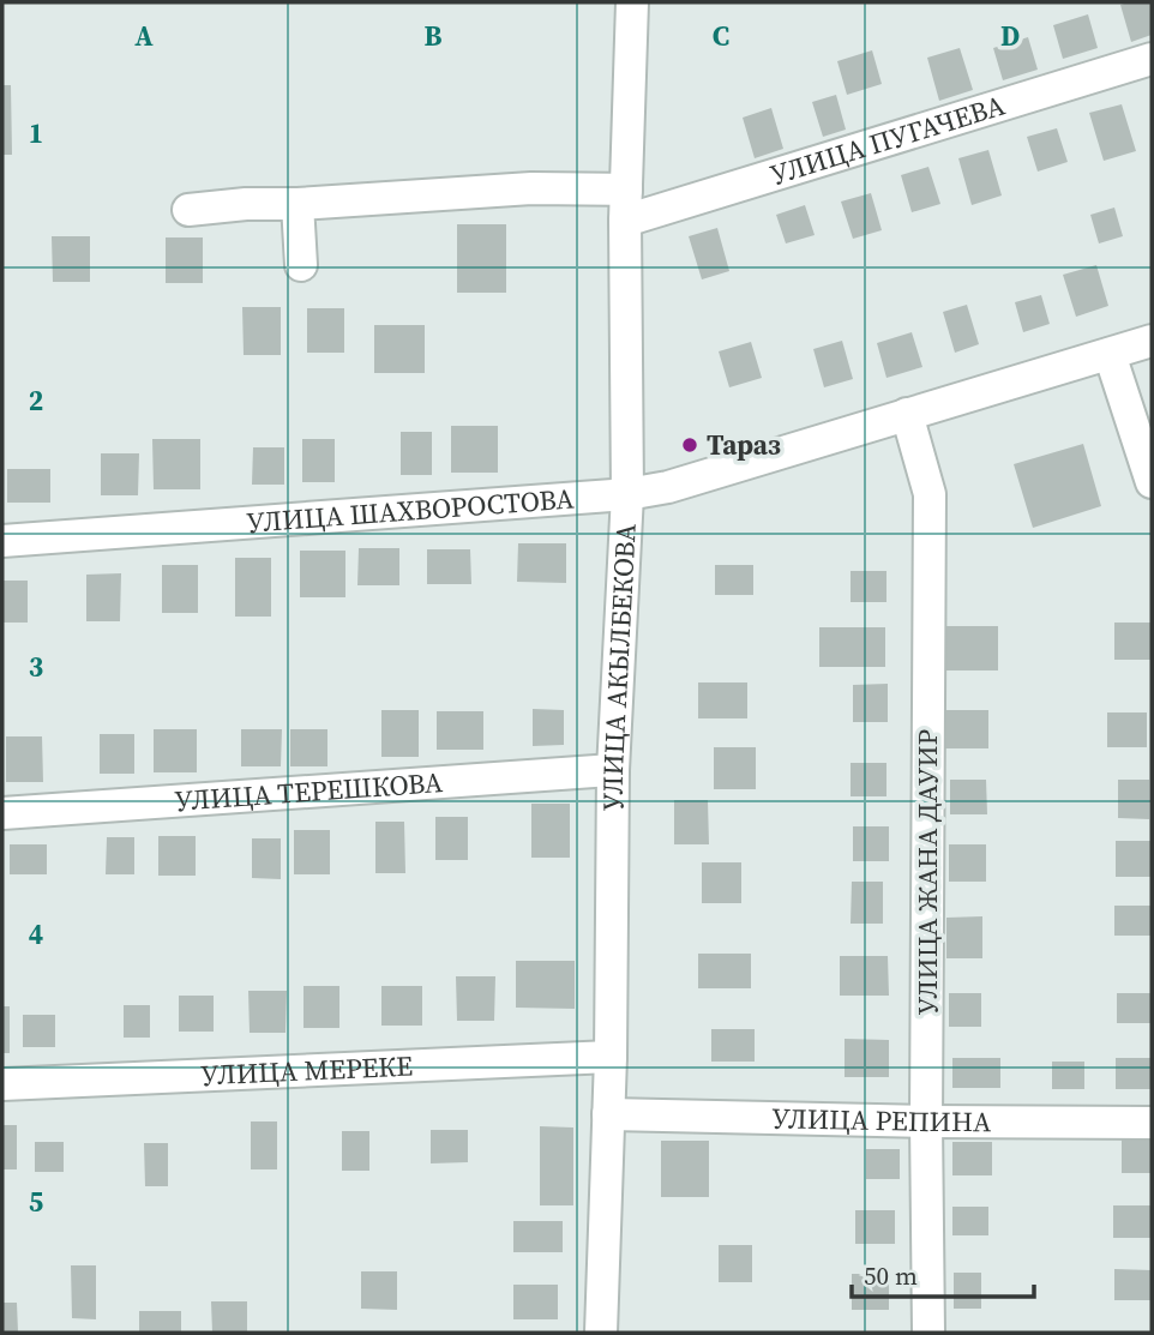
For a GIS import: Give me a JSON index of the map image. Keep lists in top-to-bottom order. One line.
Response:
{"streets":{"street":["УЛИЦА ПУГАЧЕВА","УЛИЦА ШАХВОРОСТОВА","УЛИЦА АКЫЛБЕКОВА","УЛИЦА ТЕРЕШКОВА","УЛИЦА ЖАНА ДАУИР","УЛИЦА МЕРЕКЕ","УЛИЦА РЕПИНА"]},"crossings":[["УЛИЦА ПУГАЧЕВА","УЛИЦА АКЫЛБЕКОВА"],["УЛИЦА ШАХВОРОСТОВА","УЛИЦА АКЫЛБЕКОВА"],["УЛИЦА ШАХВОРОСТОВА","УЛИЦА ЖАНА ДАУИР"],["УЛИЦА АКЫЛБЕКОВА","УЛИЦА ТЕРЕШКОВА"],["УЛИЦА АКЫЛБЕКОВА","УЛИЦА МЕРЕКЕ"],["УЛИЦА АКЫЛБЕКОВА","УЛИЦА РЕПИНА"],["УЛИЦА ЖАНА ДАУИР","УЛИЦА РЕПИНА"]],"places":["Тараз"],"scale_bar":"50 m","grid":{"columns":["A","B","C","D"],"rows":["1","2","3","4","5"]}}
